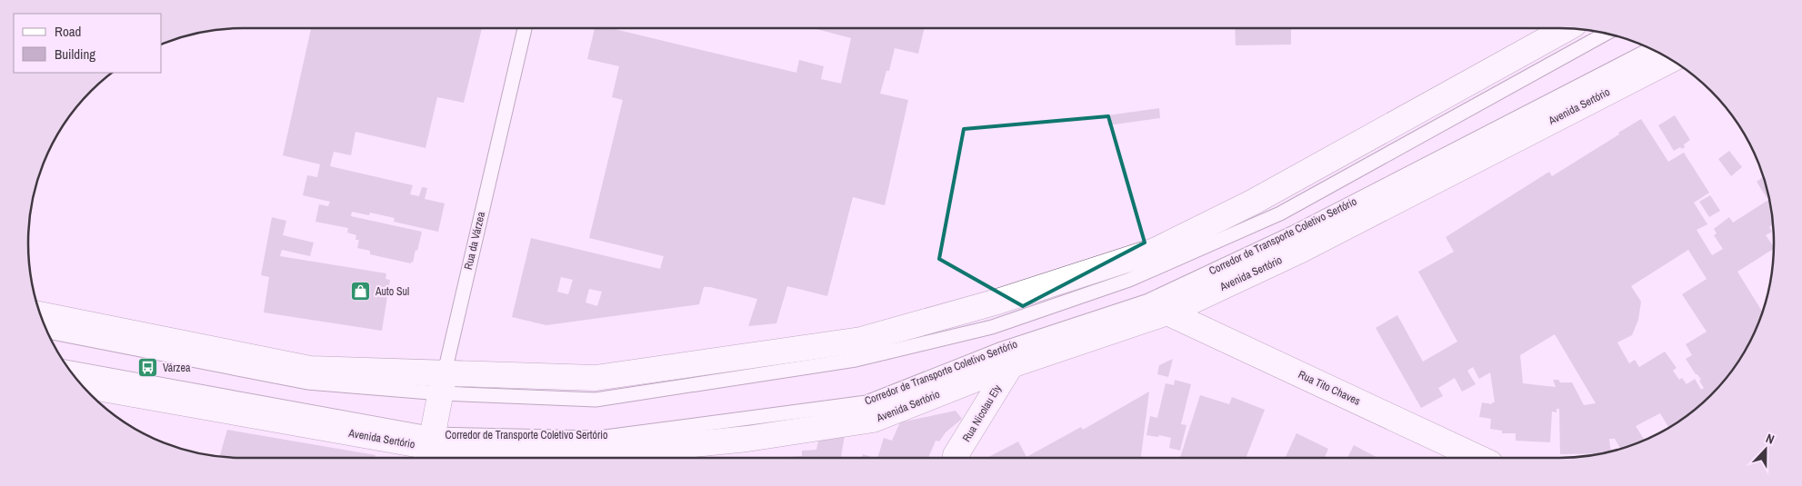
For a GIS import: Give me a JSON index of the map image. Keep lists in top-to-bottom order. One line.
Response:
{"streets":{"main road":["Avenida Sertório","Rua da Várzea","Rua Tito Chaves","Rua Nicolau Ely"],"lane":["Corredor de Transporte Coletivo Sertório"]},"crossings":[["Avenida Sertório","Corredor de Transporte Coletivo Sertório"],["Avenida Sertório","Rua da Várzea"],["Avenida Sertório","Rua Tito Chaves"],["Avenida Sertório","Rua Nicolau Ely"],["Corredor de Transporte Coletivo Sertório","Rua da Várzea"],["Corredor de Transporte Coletivo Sertório","Rua Tito Chaves"]],"places":{"shop":["Auto Sul"],"bus stop":["Várzea"]},"legend":["Road","Building"],"north":"top"}
